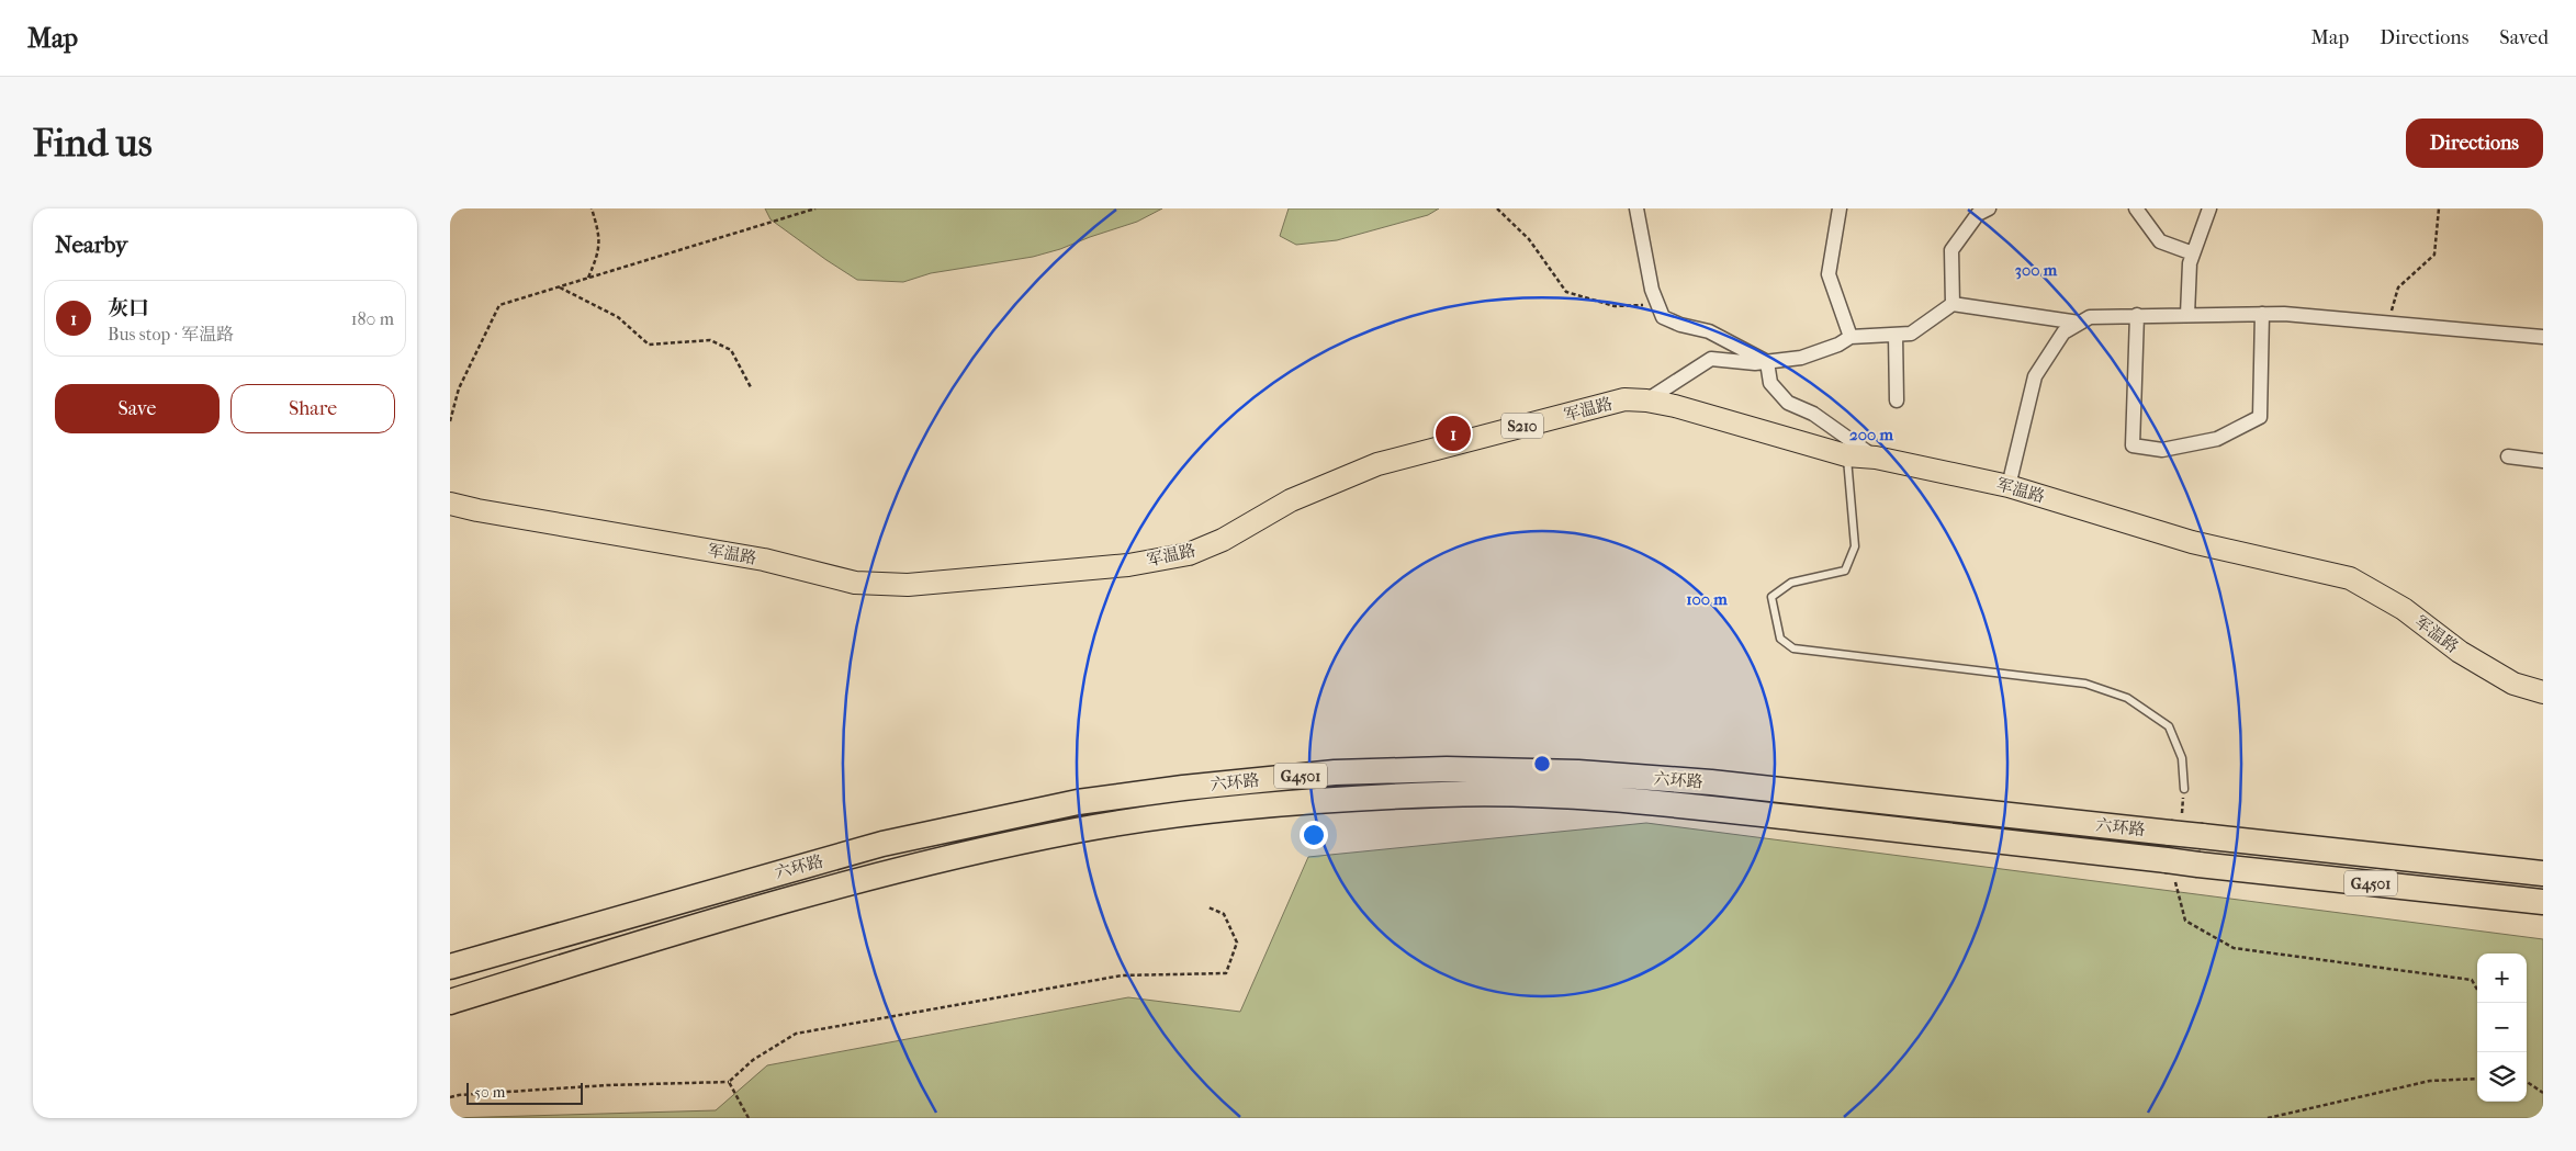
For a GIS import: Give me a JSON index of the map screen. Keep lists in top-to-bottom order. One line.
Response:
{"streets":{"highway":["G4501","六环路"],"main road":["军温路","S210"]},"crossings":[["G4501","六环路"]],"scale_bar":"50 m","page":{"header":"Map","nav":["Map","Directions","Saved"],"buttons":["Directions",["Save","Share"]],"title":"Find us","heading":"Nearby","list":[{"mark":"1","name":"灰口","note":"Bus stop · 军温路","value":"180 m"}],"pins":"1","map_buttons":["+","−"],"scale":"50 m"},"rings":["300 m","200 m","100 m"]}
